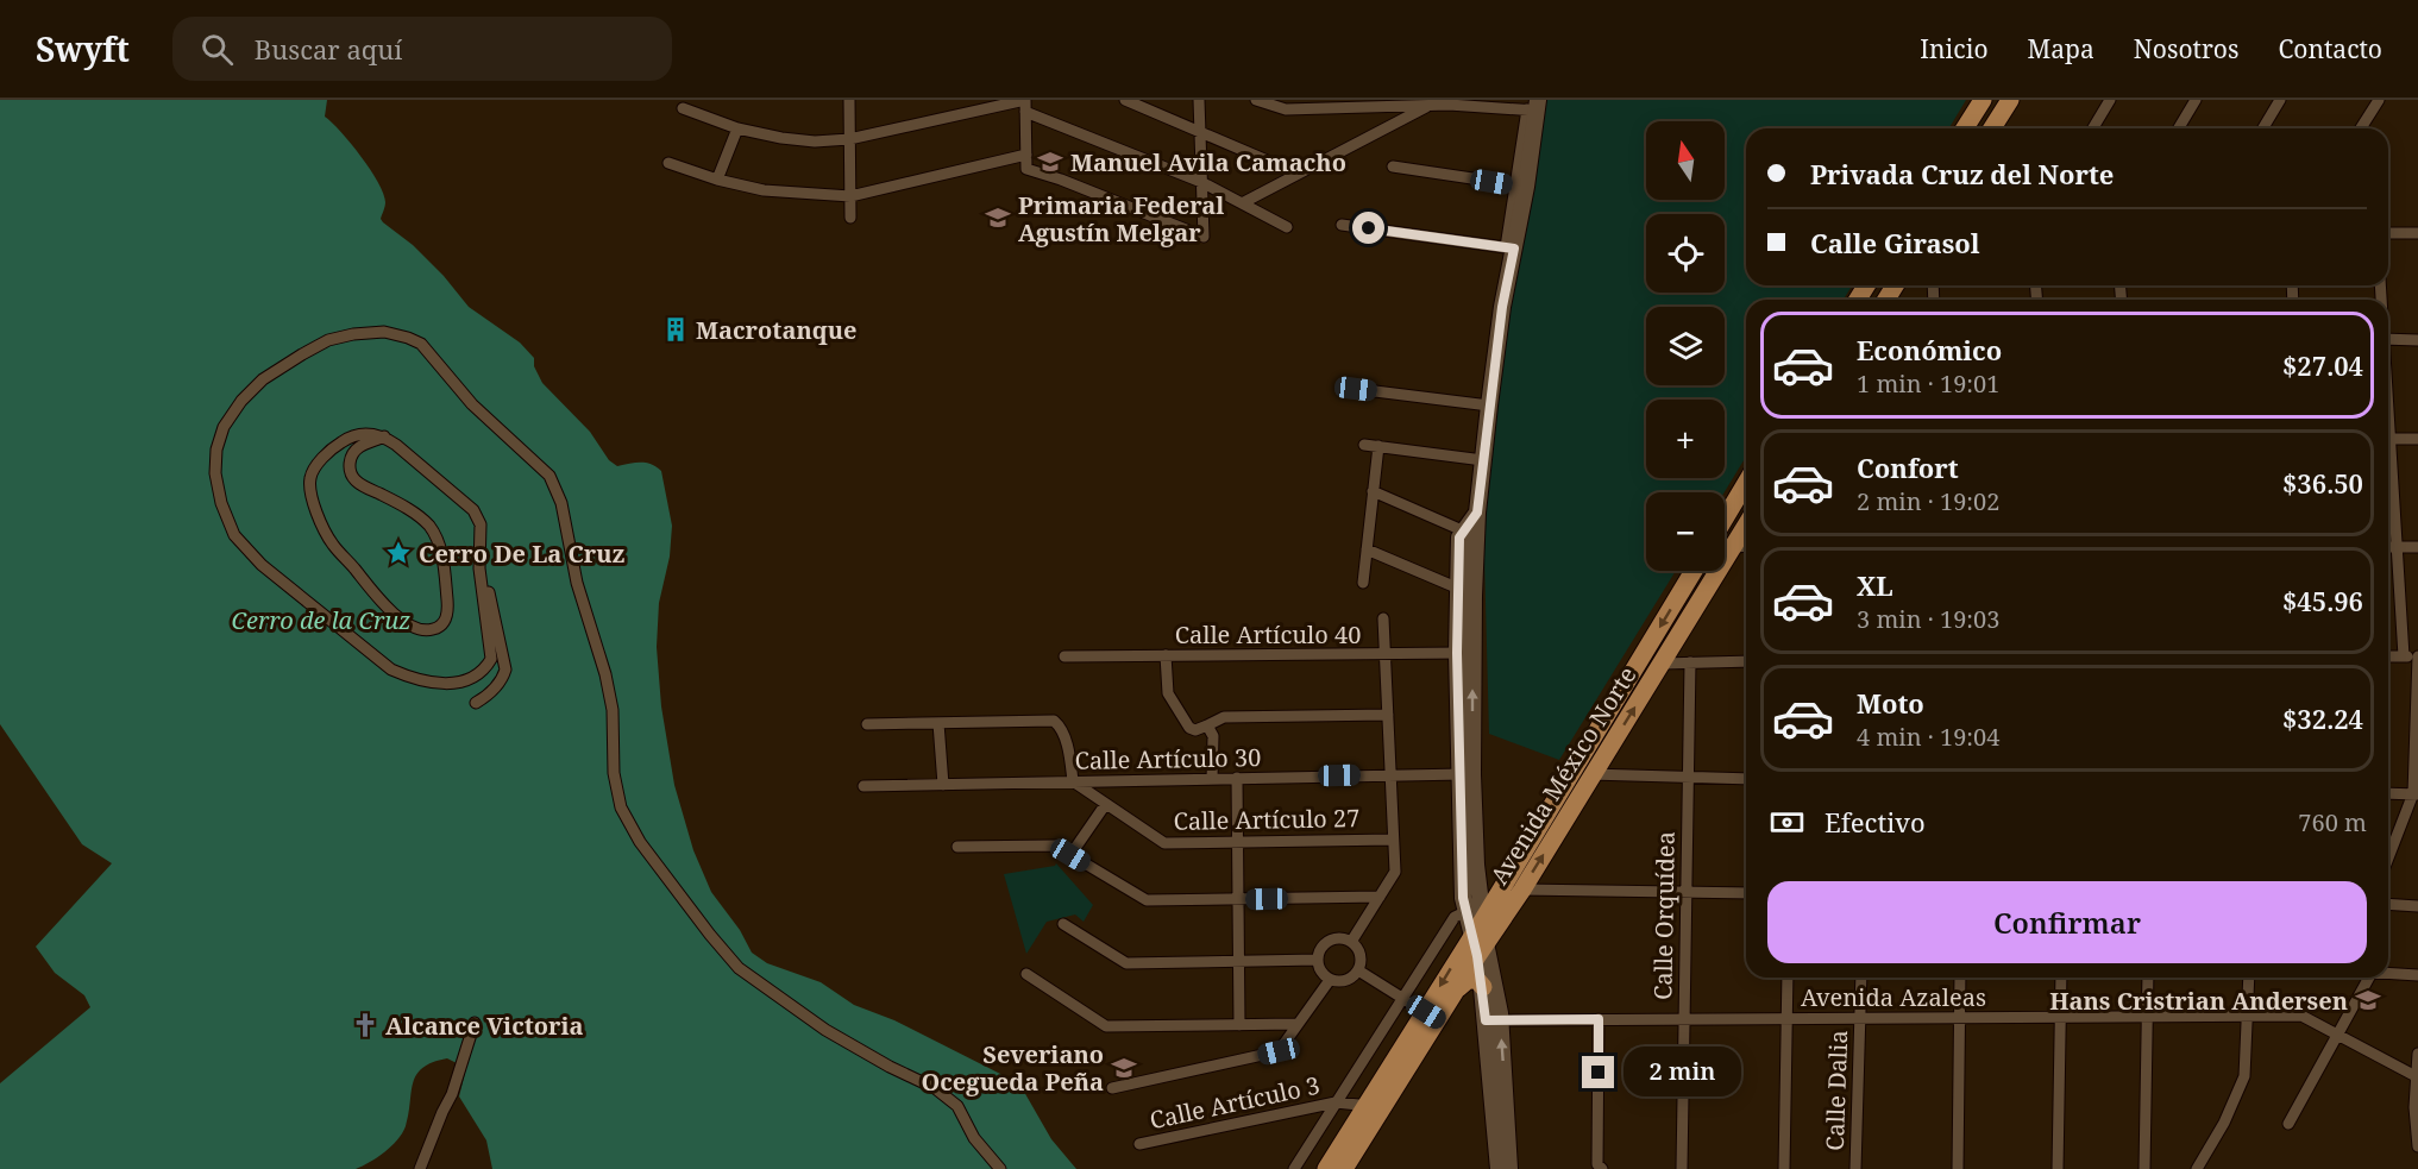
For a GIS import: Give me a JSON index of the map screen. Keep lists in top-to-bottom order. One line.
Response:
{"streets":{"main road":["Avenida México Norte"],"street":["Calle Artículo 40","Calle Artículo 30","Calle Artículo 27","Calle Orquídea","Avenida Azaleas","Calle Dalia","Calle Artículo 3"]},"crossings":[["Calle Artículo 30","Calle Artículo 27"],["Avenida México Norte","Calle Artículo 3"],["Calle Orquídea","Avenida Azaleas"],["Avenida Azaleas","Calle Dalia"]],"parks":["Cerro de la Cruz"],"places":{"school or university":["Manuel Avila Camacho","Primaria Federal Agustín Melgar","Hans Cristrian Andersen","Severiano Ocegueda Peña"],"building":["Macrotanque"],"place":["Cerro De La Cruz"],"church":["Alcance Victoria"]},"north":"top","page":{"header":"Swyft","search":"Buscar aquí","nav":["Inicio","Mapa","Nosotros","Contacto"],"map_buttons":["+","−"],"banner":["Privada Cruz del Norte","Calle Girasol"],"list":[{"name":"Económico","note":"1 min · 19:01","value":"$27.04"},{"name":"Confort","note":"2 min · 19:02","value":"$36.50"},{"name":"XL","note":"3 min · 19:03","value":"$45.96"},{"name":"Moto","note":"4 min · 19:04","value":"$32.24"}],"pay":["Efectivo","760 m"],"buttons":"Confirmar","bubble":"2 min"}}
